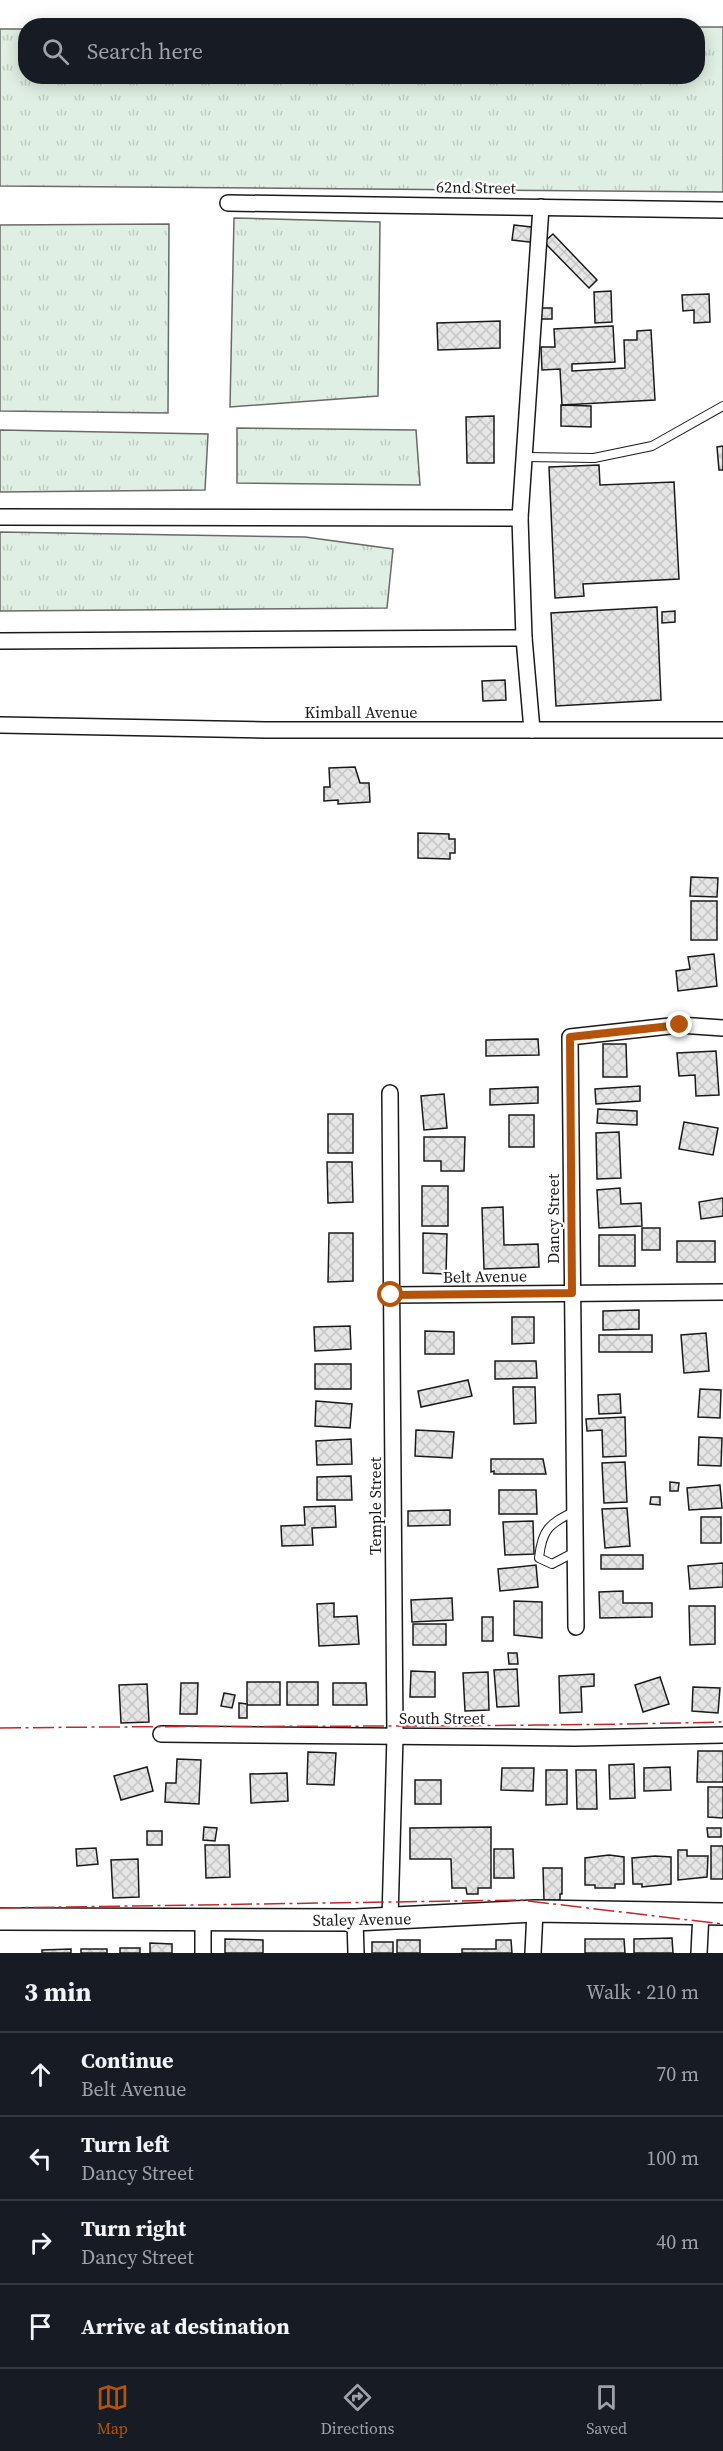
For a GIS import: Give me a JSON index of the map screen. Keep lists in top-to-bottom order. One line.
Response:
{"streets":{"street":["62nd Street","Kimball Avenue","Dancy Street","Belt Avenue","Temple Street","South Street","Staley Avenue"]},"crossings":[["Dancy Street","Belt Avenue"],["Belt Avenue","Temple Street"],["Temple Street","South Street"],["Temple Street","Staley Avenue"]],"page":{"search":"Search here","heading":["3 min","Walk · 210 m"],"list":[["Continue","Belt Avenue","70 m"],["Turn left","Dancy Street","100 m"],["Turn right","Dancy Street","40 m"],"Arrive at destination"],"nav":["Map","Directions","Saved"]}}
